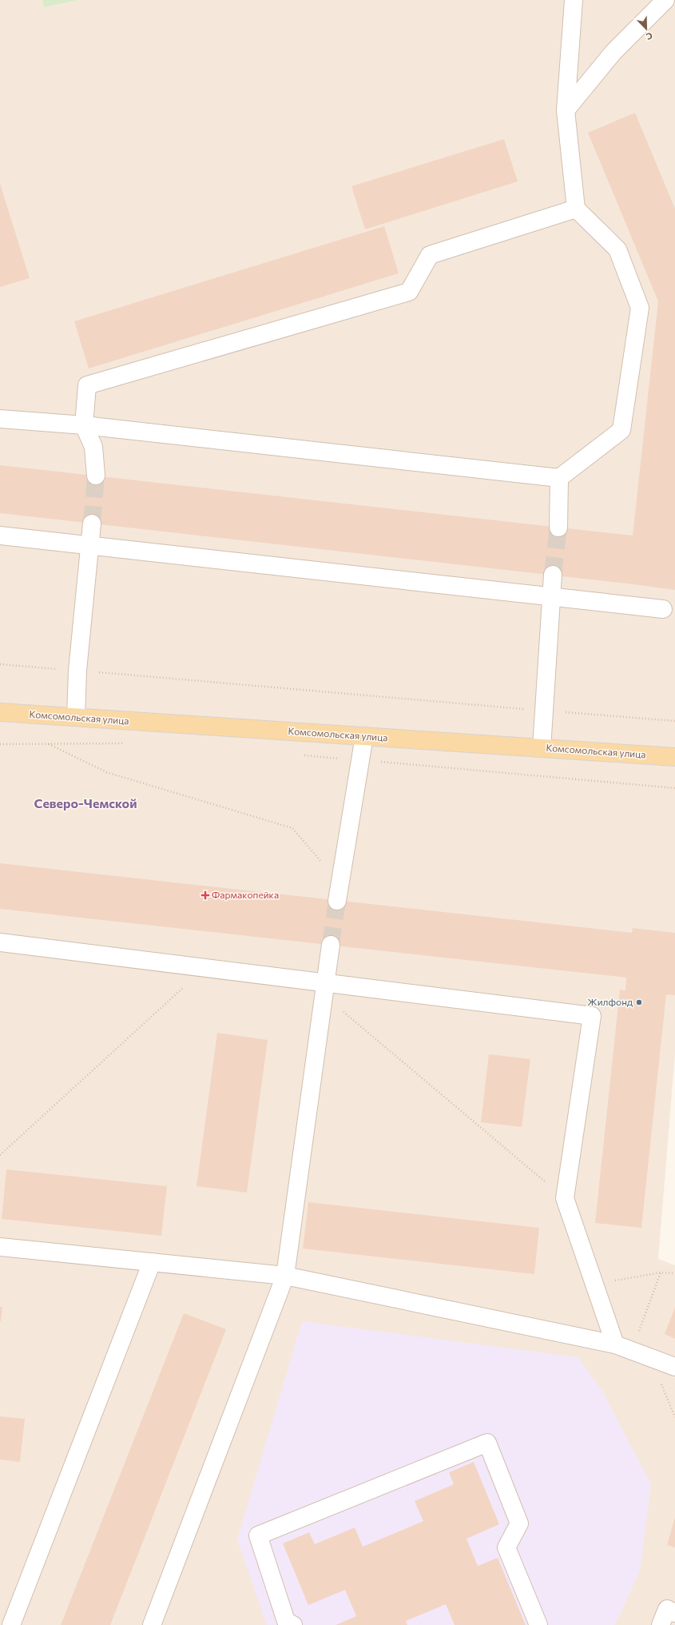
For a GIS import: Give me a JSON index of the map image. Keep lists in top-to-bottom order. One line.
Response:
{"streets":{"main road":["Комсомольская улица"]},"districts":["Северо-Чемской"],"places":{"health":["Фармакопейка"],"other":["Жилфонд"]},"north":"bottom right"}
